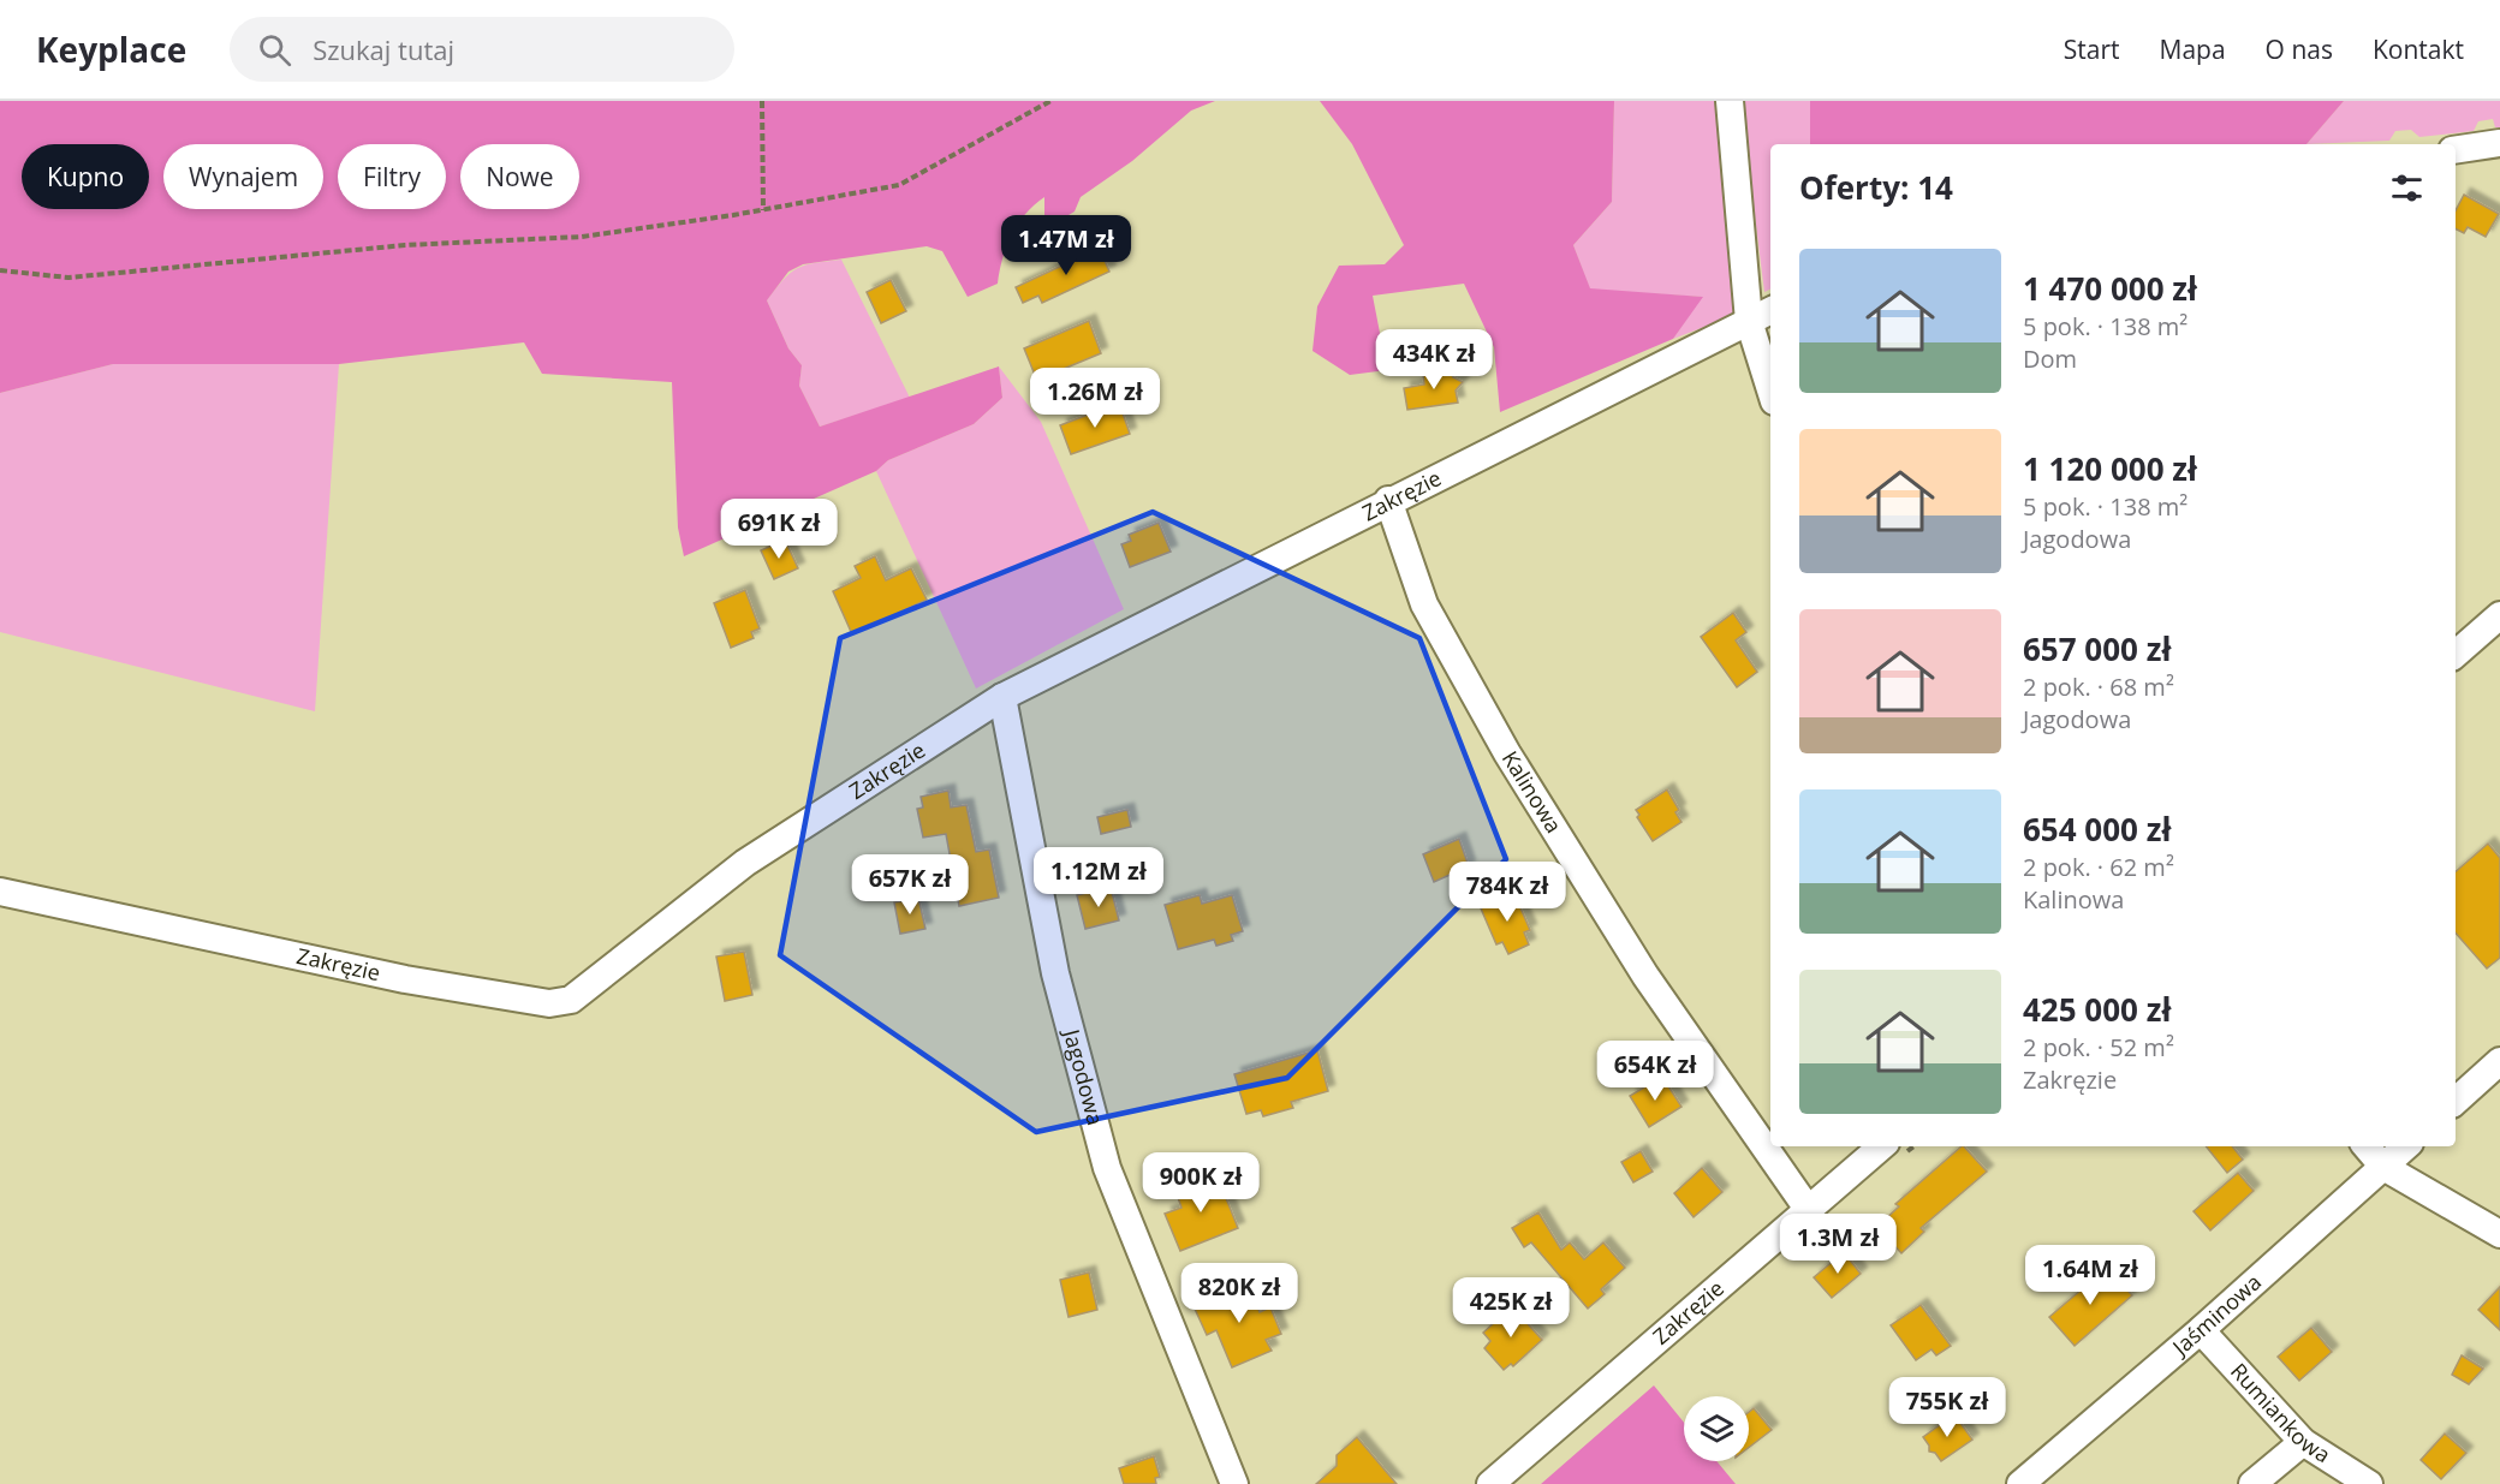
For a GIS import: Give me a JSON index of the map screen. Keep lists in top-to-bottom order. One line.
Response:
{"streets":{"street":["Zakręzie","Kalinowa","Jagodowa","Jaśminowa","Rumiankowa"]},"crossings":[["Zakręzie","Kalinowa"],["Zakręzie","Jagodowa"],["Jaśminowa","Rumiankowa"]],"page":{"header":"Keyplace","search":"Szukaj tutaj","nav":["Start","Mapa","O nas","Kontakt"],"chip":["Kupno","Wynajem","Filtry","Nowe"],"heading":"Oferty: 14","price":["1.47M zł","434K zł","1.26M zł","691K zł","1.12M zł","657K zł","784K zł","654K zł","900K zł","1.3M zł","1.64M zł","820K zł","425K zł","755K zł"],"list":[{"name":"1 470 000 zł","note":"5 pok. · 138 m² · Dom"},{"name":"1 120 000 zł","note":"5 pok. · 138 m² · Jagodowa"},{"name":"657 000 zł","note":"2 pok. · 68 m² · Jagodowa"},{"name":"654 000 zł","note":"2 pok. · 62 m² · Kalinowa"},{"name":"425 000 zł","note":"2 pok. · 52 m² · Zakręzie"}]}}
